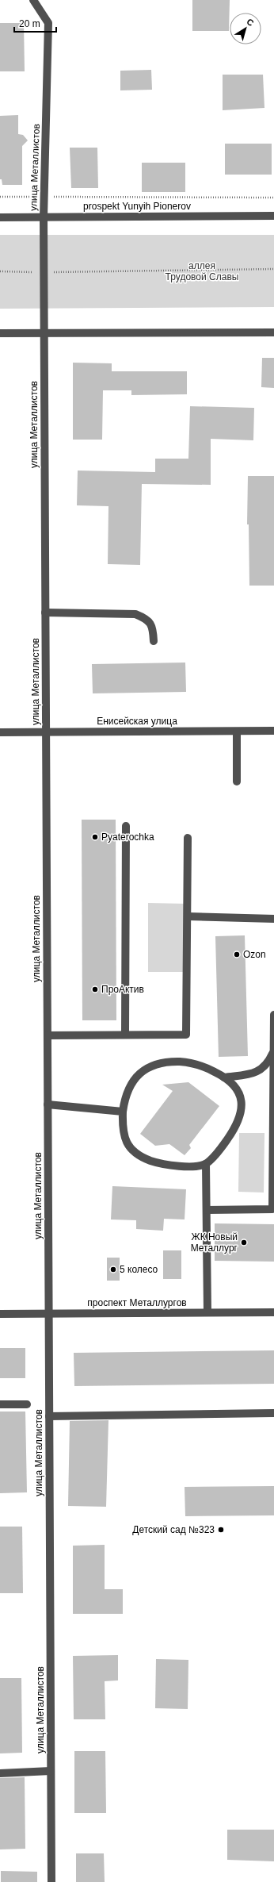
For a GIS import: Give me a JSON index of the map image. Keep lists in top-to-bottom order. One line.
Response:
{"streets":{"street":["улица Металлистов","prospekt Yunyih Pionerov","Енисейская улица","проспект Металлургов"]},"crossings":[["улица Металлистов","prospekt Yunyih Pionerov"],["улица Металлистов","Енисейская улица"],["улица Металлистов","проспект Металлургов"]],"parks":["аллея Трудовой Славы"],"places":["Pyaterochka","Ozon","ПроАктив","ЖК Новый Металлург","5 колесо","Детский сад №323"],"scale_bar":"20 m","north":"top right"}
